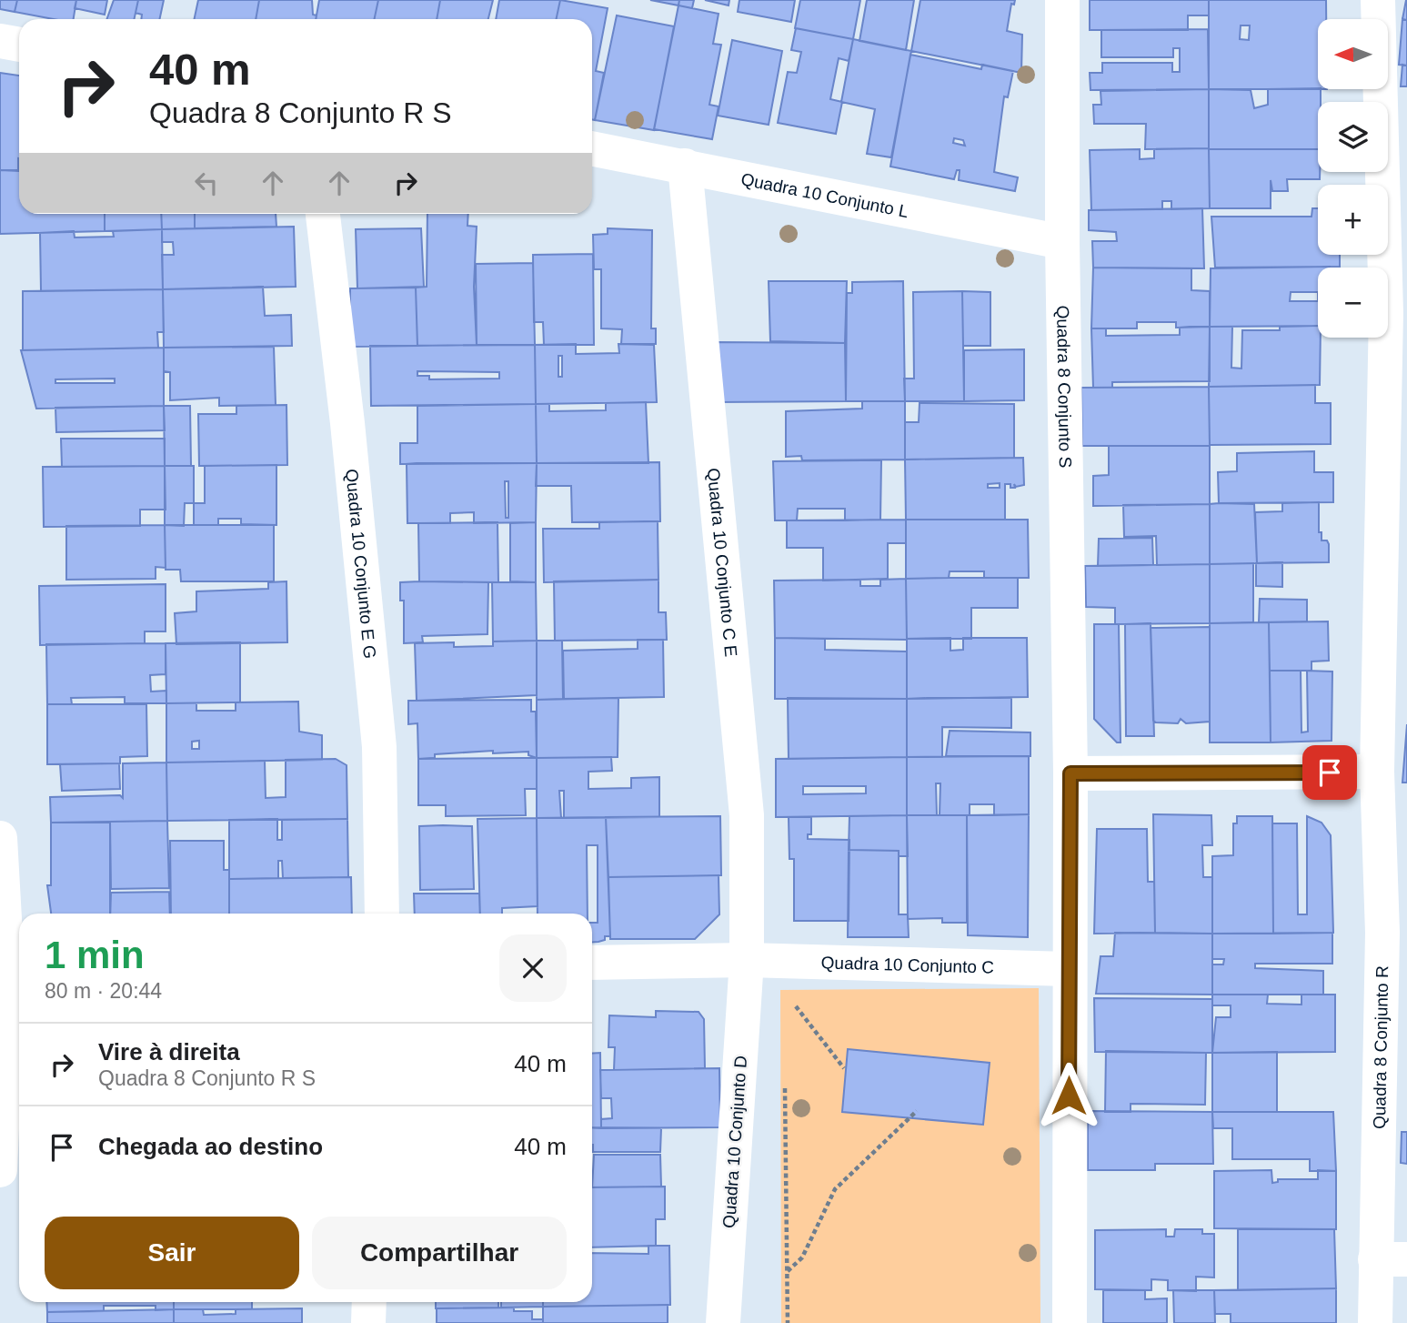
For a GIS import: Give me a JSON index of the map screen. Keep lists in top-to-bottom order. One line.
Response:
{"streets":{"street":["Quadra 10 Conjunto L","Quadra 8 Conjunto S","Quadra 10 Conjunto C E","Quadra 10 Conjunto E G","Quadra 10 Conjunto C","Quadra 8 Conjunto R","Quadra 10 Conjunto D"]},"crossings":[["Quadra 10 Conjunto L","Quadra 8 Conjunto S"],["Quadra 10 Conjunto L","Quadra 10 Conjunto C E"],["Quadra 10 Conjunto C E","Quadra 10 Conjunto C"],["Quadra 10 Conjunto C E","Quadra 10 Conjunto D"],["Quadra 10 Conjunto C","Quadra 10 Conjunto D"]],"north":"left","page":{"map_buttons":["+","−"],"turn":["40 m","Quadra 8 Conjunto R S"],"heading":["1 min","80 m · 20:44"],"list":[{"name":"Vire à direita","note":"Quadra 8 Conjunto R S","value":"40 m"},{"name":"Chegada ao destino","value":"40 m"}],"buttons":["Sair","Compartilhar"]}}
